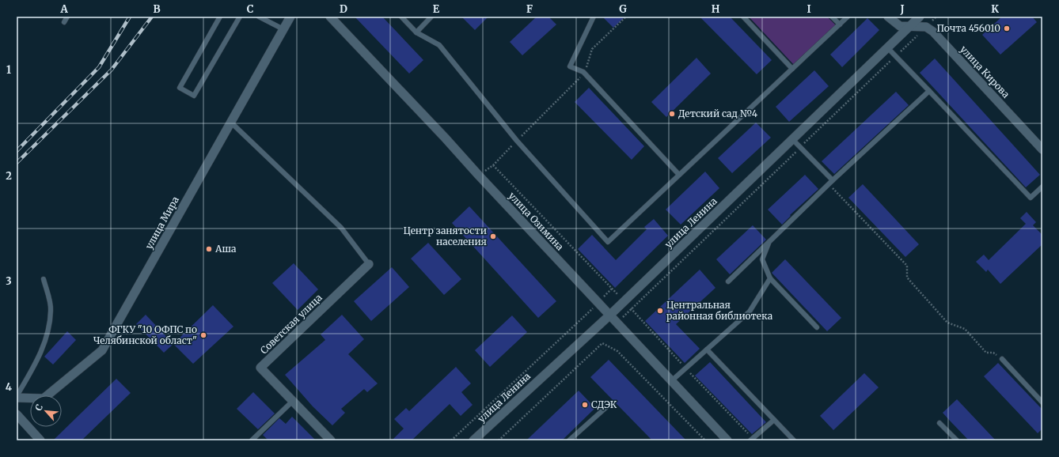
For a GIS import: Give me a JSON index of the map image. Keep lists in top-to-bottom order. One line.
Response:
{"streets":{"street":["улица Кирова","улица Озимина","улица Мира","улица Ленина","Советская улица"]},"crossings":[["улица Озимина","улица Ленина"]],"places":["Почта 456010","Детский сад №4","Центр занятости населения","Аша","Центральная районная библиотека","ФГКУ \"10 ОФПС по Челябинской област\"","СДЭК"],"north":"top left","grid":{"columns":["A","B","C","D","E","F","G","H","I","J","K"],"rows":["1","2","3","4"]}}
